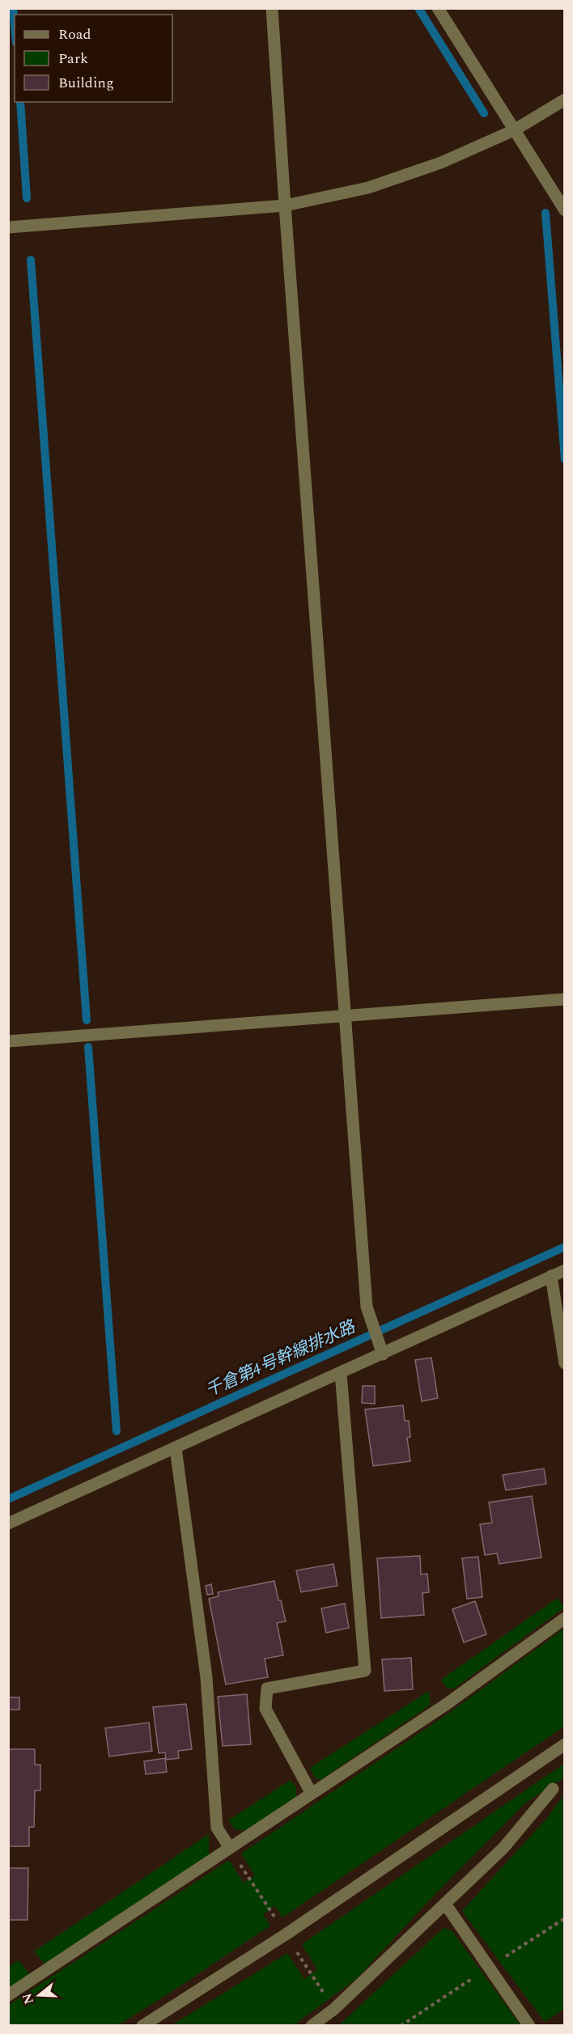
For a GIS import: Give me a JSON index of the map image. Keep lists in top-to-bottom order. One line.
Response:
{"water":["千倉第4号幹線排水路"],"legend":["Road","Park","Building"],"north":"left"}
